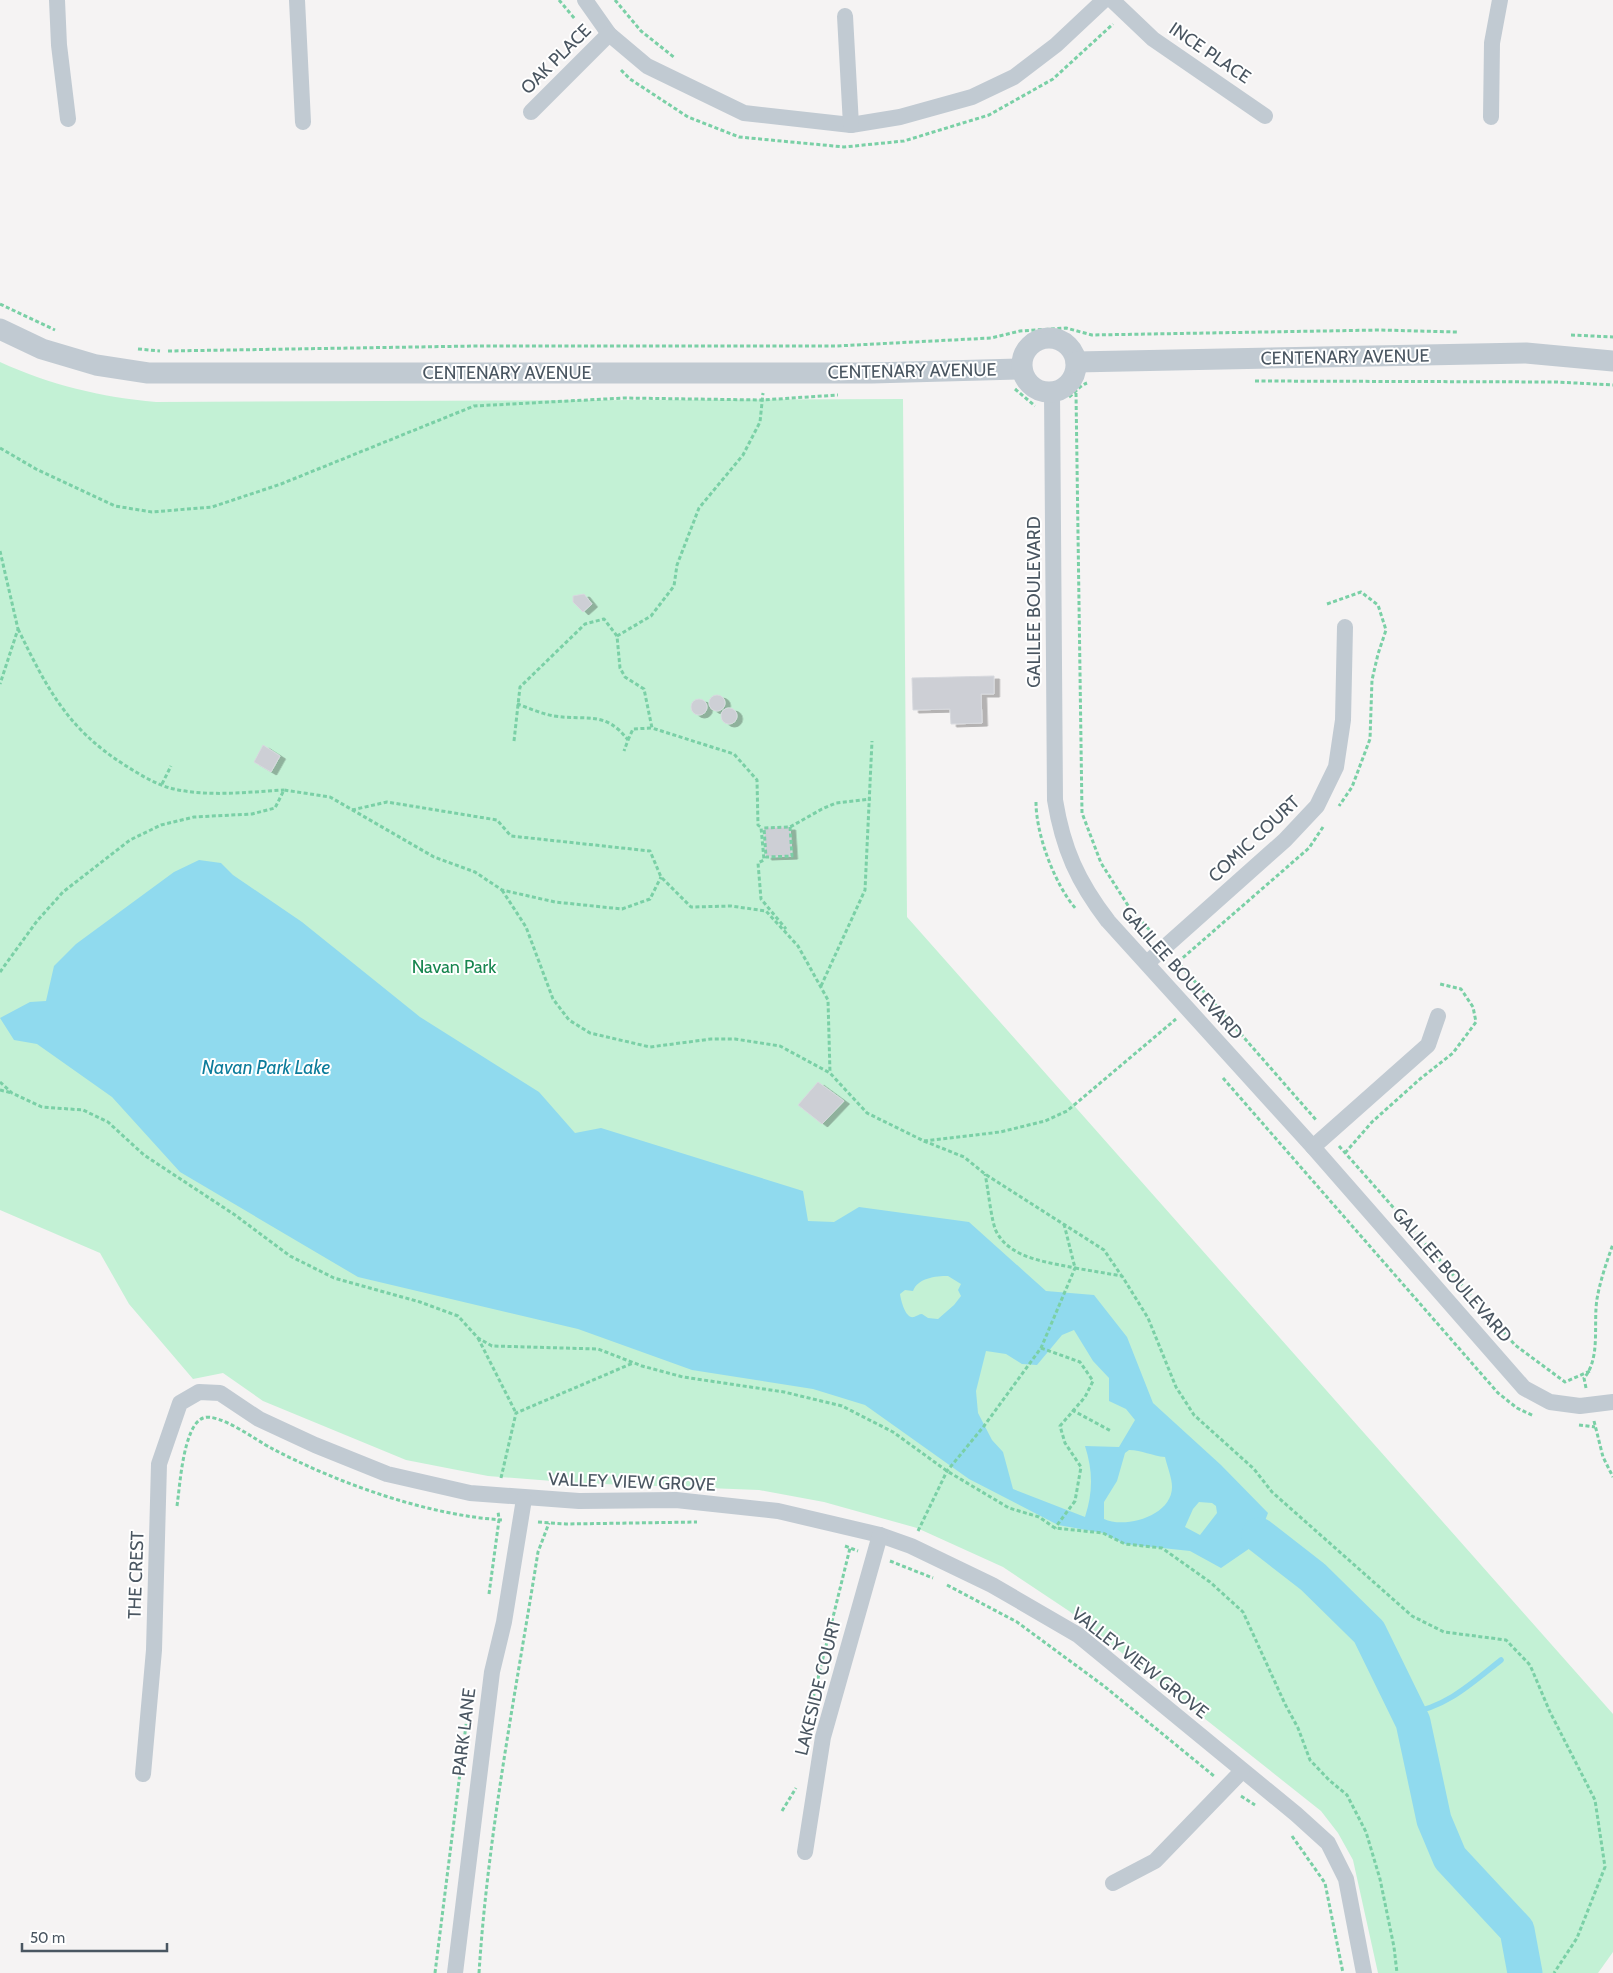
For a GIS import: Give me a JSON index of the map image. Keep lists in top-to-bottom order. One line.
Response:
{"streets":{"street":["INCE PLACE","OAK PLACE","CENTENARY AVENUE","GALILEE BOULEVARD","COMIC COURT","VALLEY VIEW GROVE","THE CREST","LAKESIDE COURT","PARK LANE"]},"crossings":[["CENTENARY AVENUE","GALILEE BOULEVARD"],["GALILEE BOULEVARD","COMIC COURT"],["VALLEY VIEW GROVE","THE CREST"],["VALLEY VIEW GROVE","LAKESIDE COURT"],["VALLEY VIEW GROVE","PARK LANE"]],"water":["Navan Park Lake"],"parks":["Navan Park"],"scale_bar":"50 m"}
